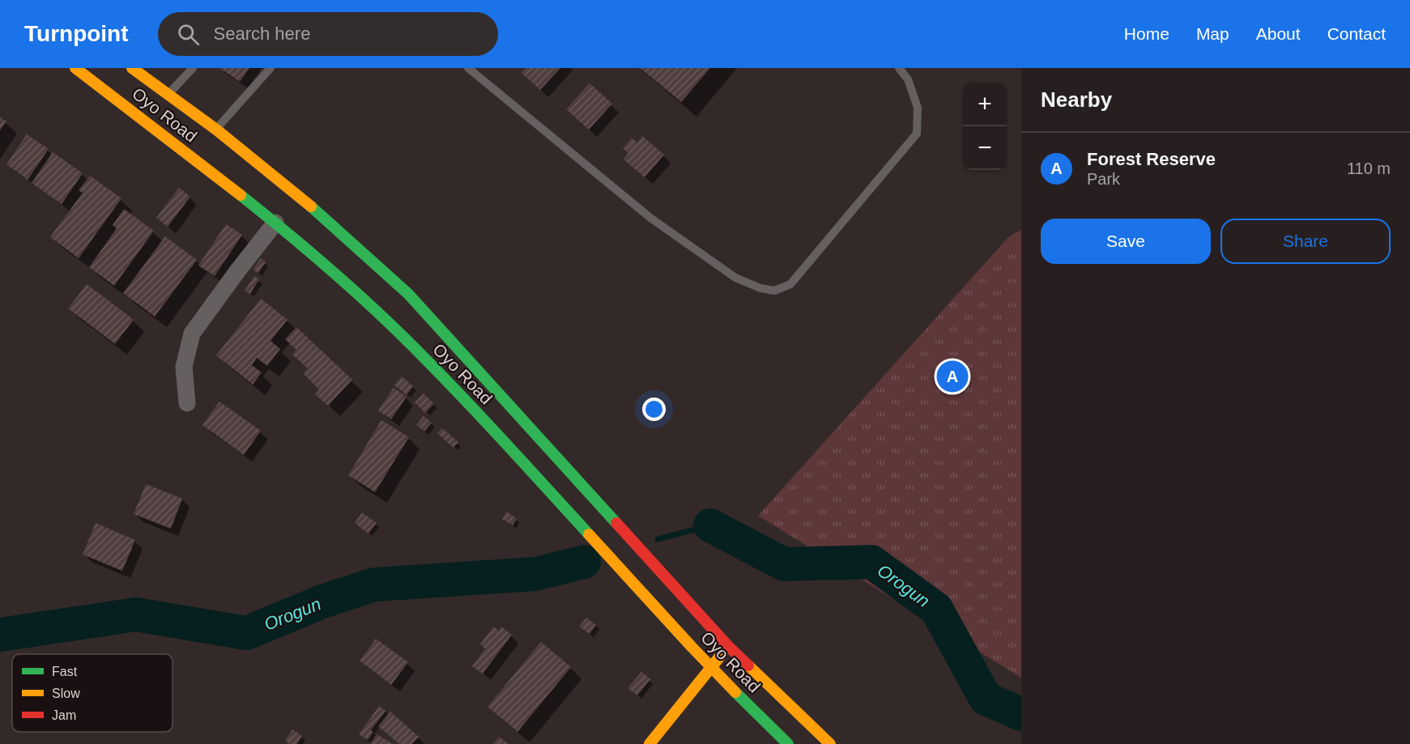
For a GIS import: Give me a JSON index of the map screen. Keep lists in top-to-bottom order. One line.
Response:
{"streets":{"main road":["Oyo Road"]},"water":["Orogun"],"legend":["Fast","Slow","Jam"],"page":{"header":"Turnpoint","search":"Search here","nav":["Home","Map","About","Contact"],"heading":"Nearby","map_buttons":["+","−"],"list":[{"mark":"A","name":"Forest Reserve","note":"Park","value":"110 m"}],"buttons":["Save","Share"],"pins":"A"}}
